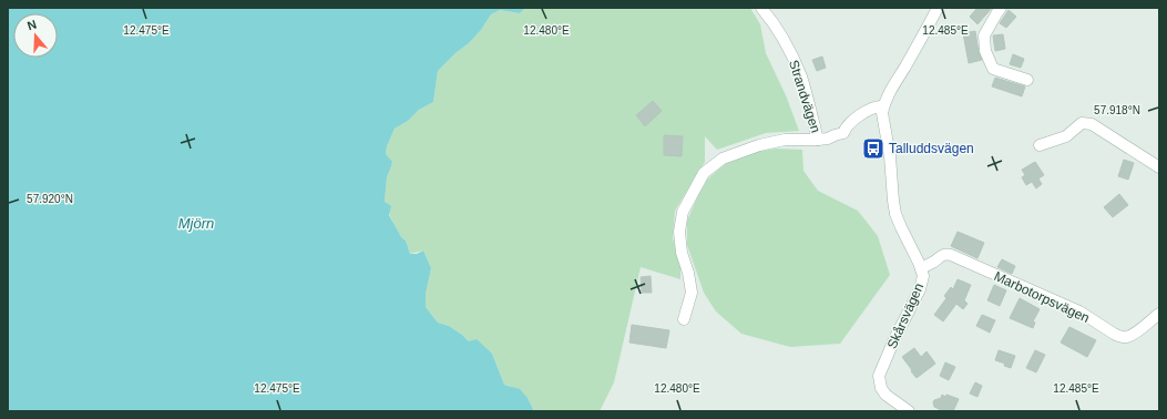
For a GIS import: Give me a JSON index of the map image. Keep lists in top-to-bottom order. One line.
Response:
{"streets":{"street":["Strandvägen","Marbotorpsvägen","Skårsvägen"]},"crossings":[["Marbotorpsvägen","Skårsvägen"]],"water":["Mjörn"],"places":{"bus stop":["Talluddsvägen"]},"north":"top","coordinates":["12.475°E","12.480°E","12.485°E","57.918°N","57.920°N"]}
